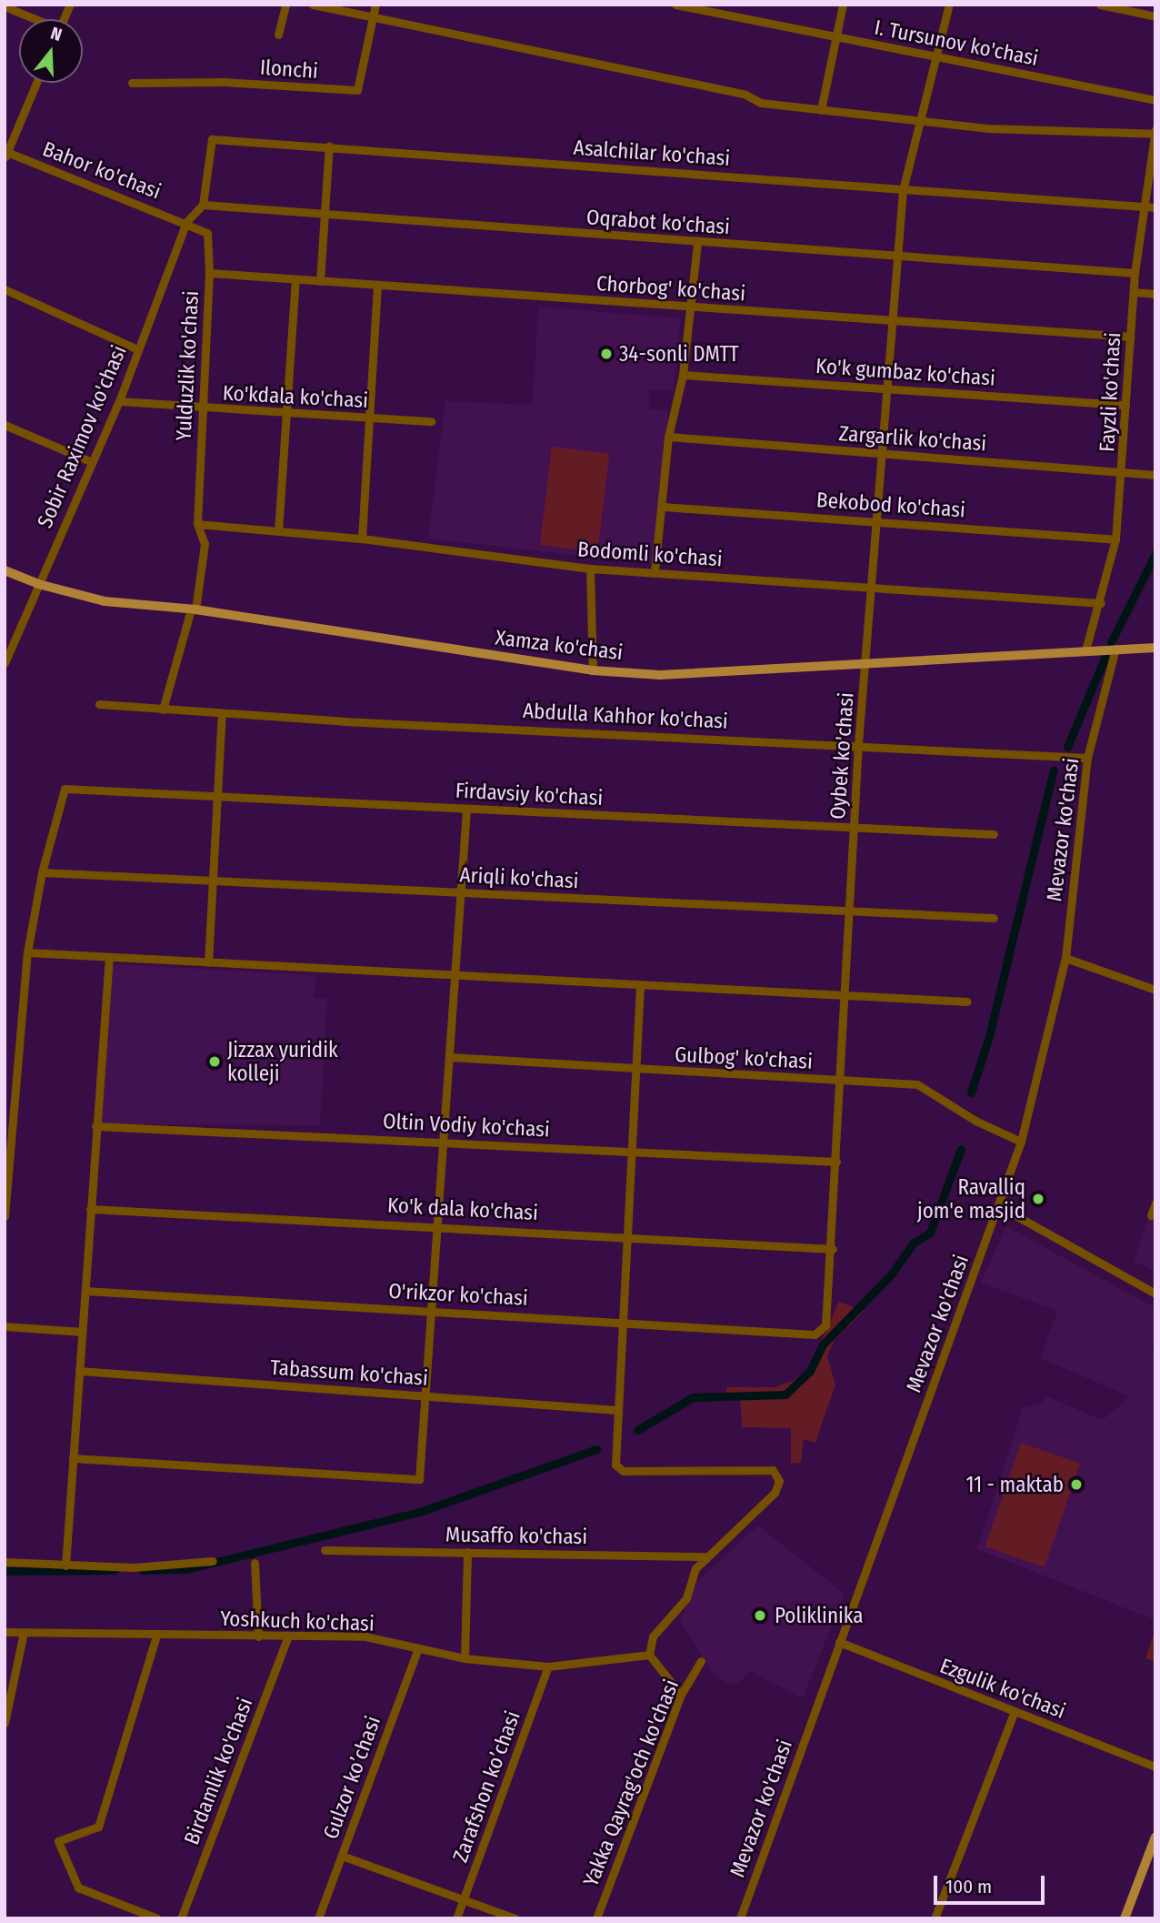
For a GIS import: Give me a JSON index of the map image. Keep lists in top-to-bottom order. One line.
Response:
{"streets":{"main road":["Xamza ko'chasi"],"street":["I. Tursunov ko'chasi","Ilonchi","Asalchilar ko'chasi","Bahor ko'chasi","Oqrabot ko'chasi","Chorbog' ko'chasi","Yulduzlik ko'chasi","Ko'k gumbaz ko'chasi","Fayzli ko'chasi","Ko'kdala ko'chasi","Sobir Raximov ko'chasi","Zargarlik ko'chasi","Bekobod ko'chasi","Bodomli ko'chasi","Abdulla Kahhor ko'chasi","Oybek ko'chasi","Firdavsiy ko'chasi","Mevazor ko'chasi","Ariqli ko'chasi","Gulbog' ko'chasi","Oltin Vodiy ko'chasi","Ko'k dala ko'chasi","O'rikzor ko'chasi","Tabassum ko'chasi","Musaffo ko'chasi","Yoshkuch ko'chasi","Ezgulik ko'chasi","Birdamlik ko'chasi","Gulzor ko’chasi","Yakka Qayrag'och ko'chasi","Zarafshon ko’chasi"]},"crossings":[["I. Tursunov ko'chasi","Oybek ko'chasi"],["Asalchilar ko'chasi","Oqrabot ko'chasi"],["Asalchilar ko'chasi","Fayzli ko'chasi"],["Asalchilar ko'chasi","Oybek ko'chasi"],["Bahor ko'chasi","Yulduzlik ko'chasi"],["Bahor ko'chasi","Sobir Raximov ko'chasi"],["Oqrabot ko'chasi","Fayzli ko'chasi"],["Oqrabot ko'chasi","Oybek ko'chasi"],["Chorbog' ko'chasi","Yulduzlik ko'chasi"],["Chorbog' ko'chasi","Fayzli ko'chasi"],["Chorbog' ko'chasi","Oybek ko'chasi"],["Yulduzlik ko'chasi","Ko'kdala ko'chasi"],["Yulduzlik ko'chasi","Sobir Raximov ko'chasi"],["Yulduzlik ko'chasi","Bodomli ko'chasi"],["Yulduzlik ko'chasi","Xamza ko'chasi"],["Yulduzlik ko'chasi","Abdulla Kahhor ko'chasi"],["Ko'k gumbaz ko'chasi","Fayzli ko'chasi"],["Ko'k gumbaz ko'chasi","Oybek ko'chasi"],["Fayzli ko'chasi","Zargarlik ko'chasi"],["Fayzli ko'chasi","Bekobod ko'chasi"],["Fayzli ko'chasi","Bodomli ko'chasi"],["Fayzli ko'chasi","Xamza ko'chasi"],["Ko'kdala ko'chasi","Sobir Raximov ko'chasi"],["Sobir Raximov ko'chasi","Xamza ko'chasi"],["Zargarlik ko'chasi","Oybek ko'chasi"],["Bekobod ko'chasi","Oybek ko'chasi"],["Bodomli ko'chasi","Oybek ko'chasi"],["Xamza ko'chasi","Oybek ko'chasi"],["Xamza ko'chasi","Mevazor ko'chasi"],["Abdulla Kahhor ko'chasi","Oybek ko'chasi"],["Abdulla Kahhor ko'chasi","Mevazor ko'chasi"],["Oybek ko'chasi","Firdavsiy ko'chasi"],["Oybek ko'chasi","Ariqli ko'chasi"],["Oybek ko'chasi","Gulbog' ko'chasi"],["Oybek ko'chasi","Oltin Vodiy ko'chasi"],["Oybek ko'chasi","Ko'k dala ko'chasi"],["Oybek ko'chasi","O'rikzor ko'chasi"],["Firdavsiy ko'chasi","Ariqli ko'chasi"],["Mevazor ko'chasi","Gulbog' ko'chasi"],["Mevazor ko'chasi","Ezgulik ko'chasi"],["Yoshkuch ko'chasi","Birdamlik ko'chasi"],["Yoshkuch ko'chasi","Gulzor ko’chasi"],["Yoshkuch ko'chasi","Zarafshon ko’chasi"]],"places":["34-sonli DMTT","Jizzax yuridik kolleji","Ravalliq jom'e masjid","11 - maktab","Poliklinika"],"scale_bar":"100 m","north":"top"}
